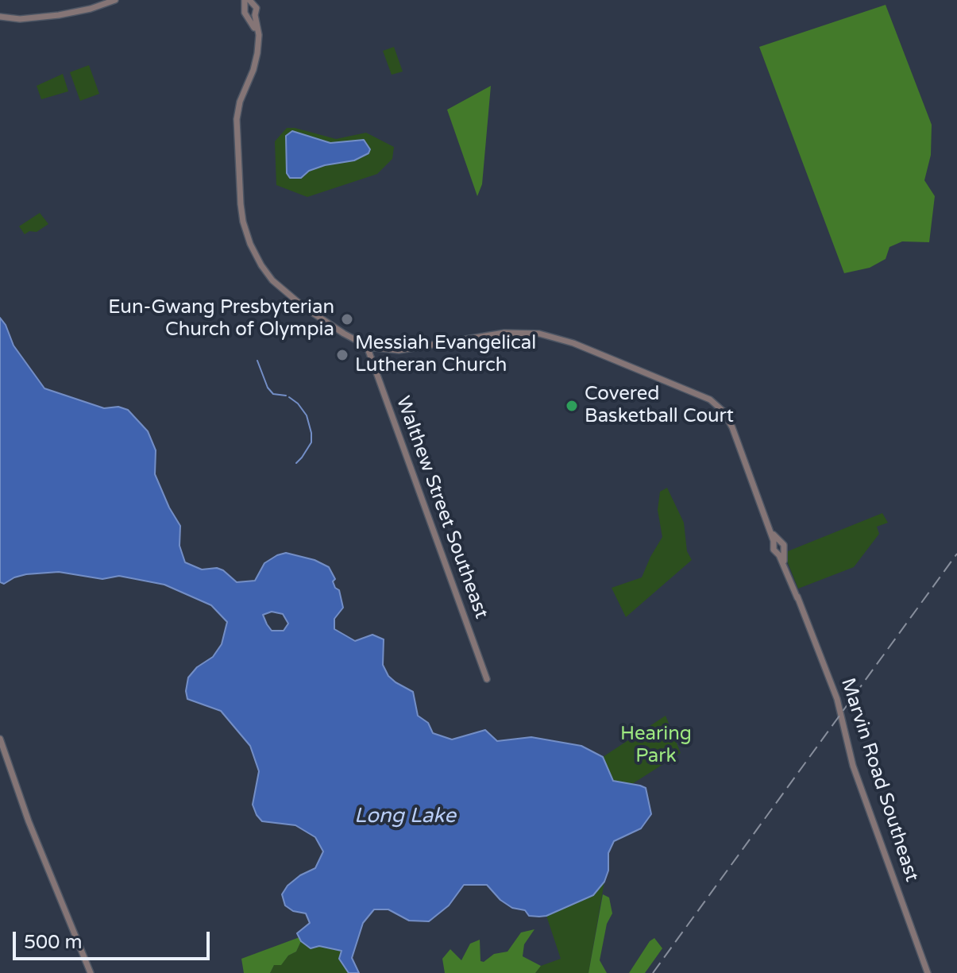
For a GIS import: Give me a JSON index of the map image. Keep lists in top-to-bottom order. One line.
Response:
{"streets":{"street":["Walthew Street Southeast","Marvin Road Southeast"]},"water":["Long Lake"],"parks":["Hearing Park"],"places":["Eun-Gwang Presbyterian Church of Olympia","Messiah Evangelical Lutheran Church","Covered Basketball Court"],"scale_bar":"500 m"}
